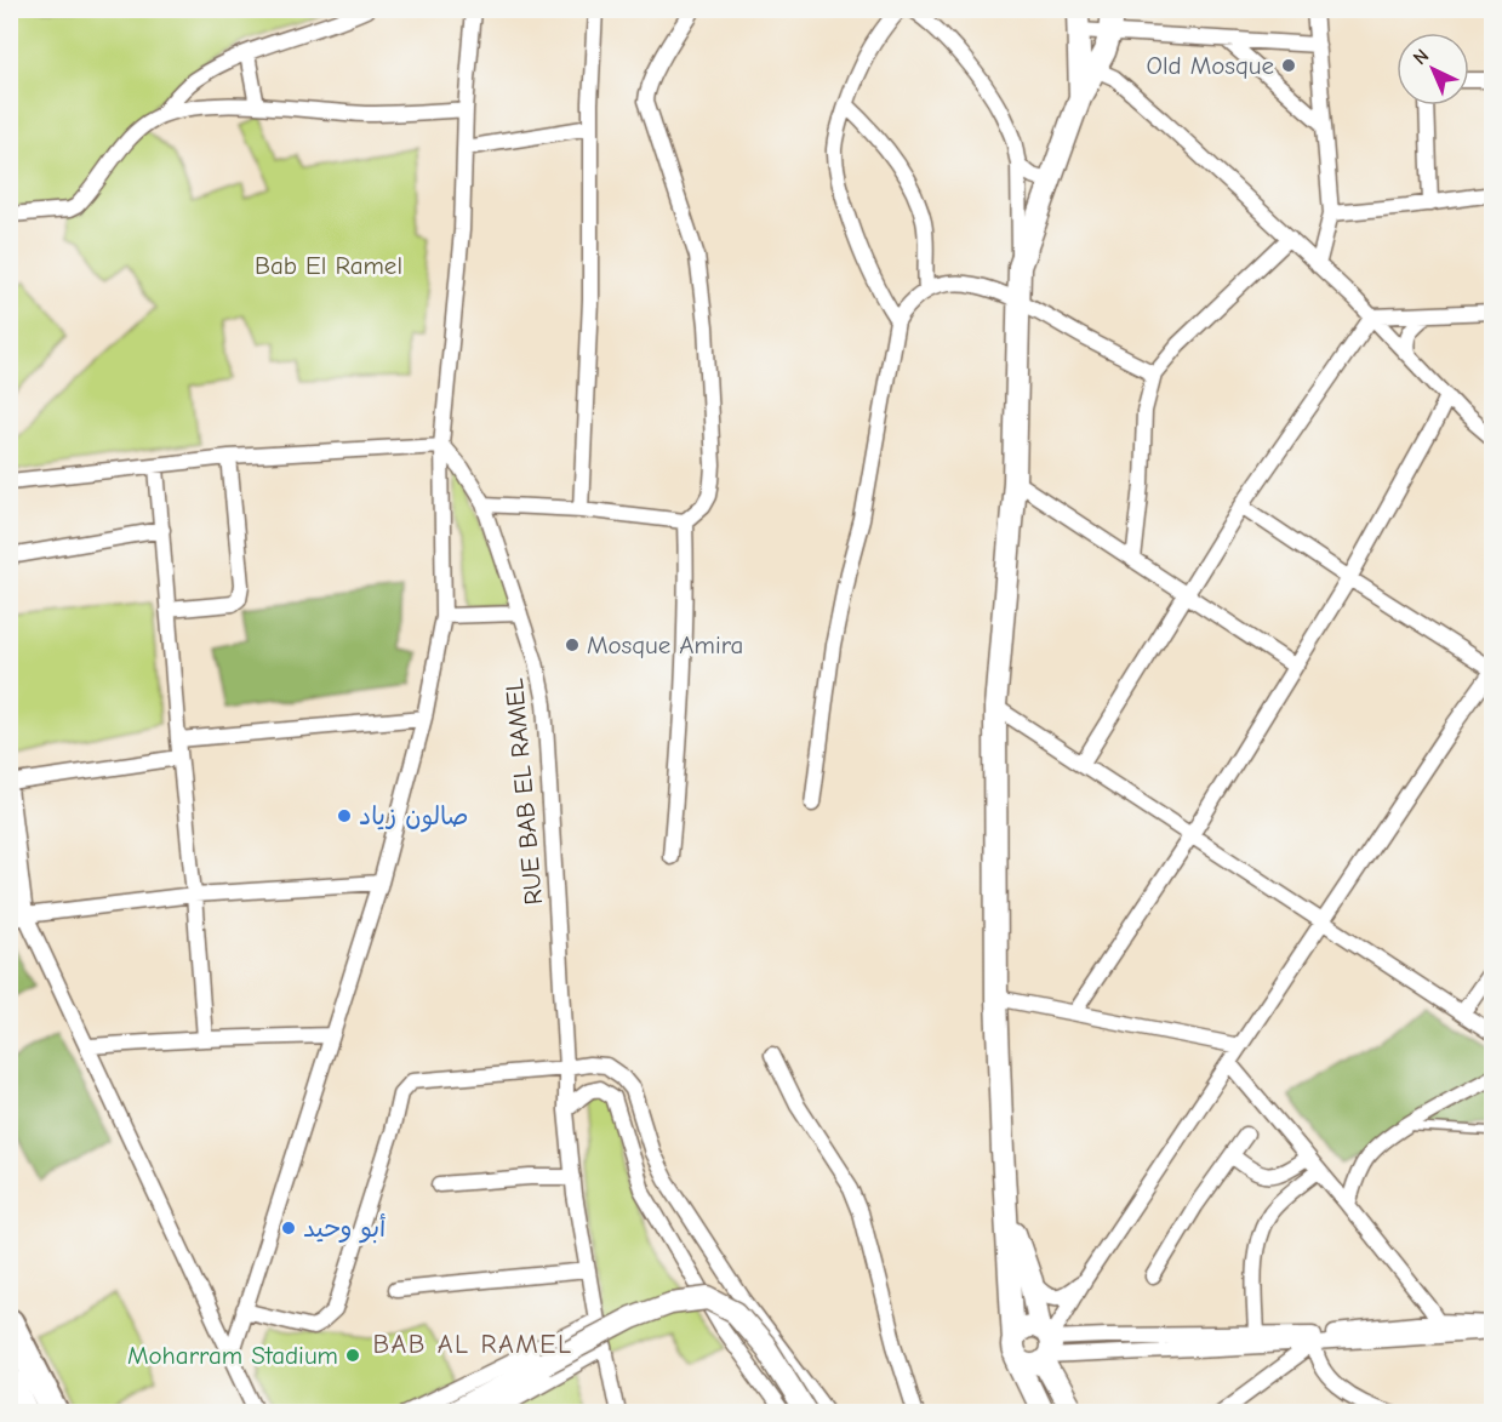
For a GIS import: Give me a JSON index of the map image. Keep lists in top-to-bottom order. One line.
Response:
{"streets":{"street":["RUE BAB EL RAMEL"]},"districts":["BAB AL RAMEL"],"parks":["Bab El Ramel"],"places":["Old Mosque","Mosque Amira","صالون زياد","أبو وحيد","Moharram Stadium"],"north":"top left"}
